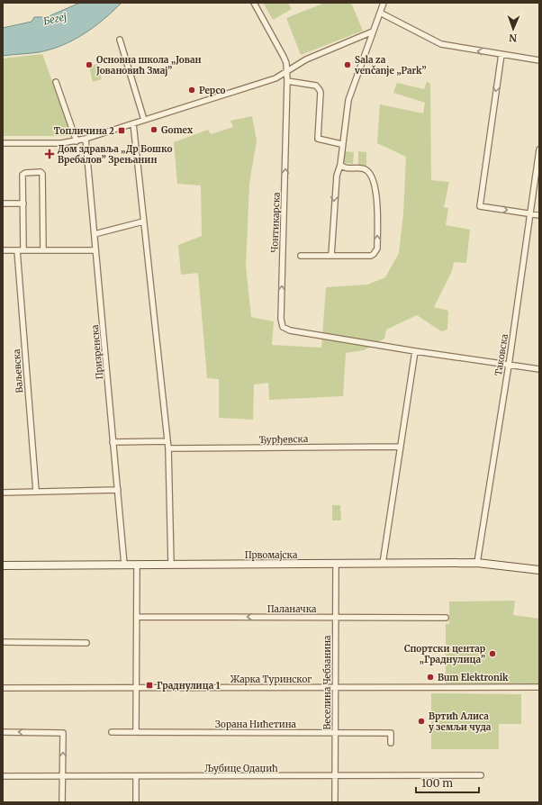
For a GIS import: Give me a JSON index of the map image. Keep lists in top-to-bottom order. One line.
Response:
{"streets":{"street":["Чонтикарска","Призренска","Таковска","Ваљевска","Ђурђевска","Првомајска","Паланачка","Жарка Туринског","Веселина Чебзанина","Зорана Нићетина","Љубице Одаџић"]},"crossings":[["Чонтикарска","Таковска"],["Призренска","Првомајска"],["Таковска","Првомајска"],["Првомајска","Веселина Чебзанина"],["Паланачка","Веселина Чебзанина"],["Жарка Туринског","Веселина Чебзанина"],["Веселина Чебзанина","Зорана Нићетина"],["Веселина Чебзанина","Љубице Одаџић"]],"one_way":["Паланачка"],"water":["Бегеј"],"places":{"other":["Основна школа „Јован Јовановић Змај”","Sala za venčanje „Park”","Pepco","Gomex","Спортски центар „Граднулица”","Bum Elektronik","Вртић Алиса у земљи чуда"],"transit":["Топличина 2","Граднулица 1"],"health":["Дом здравља „Др Бошко Вребалов” Зрењанин"]},"scale_bar":"100 m","north":"bottom"}
